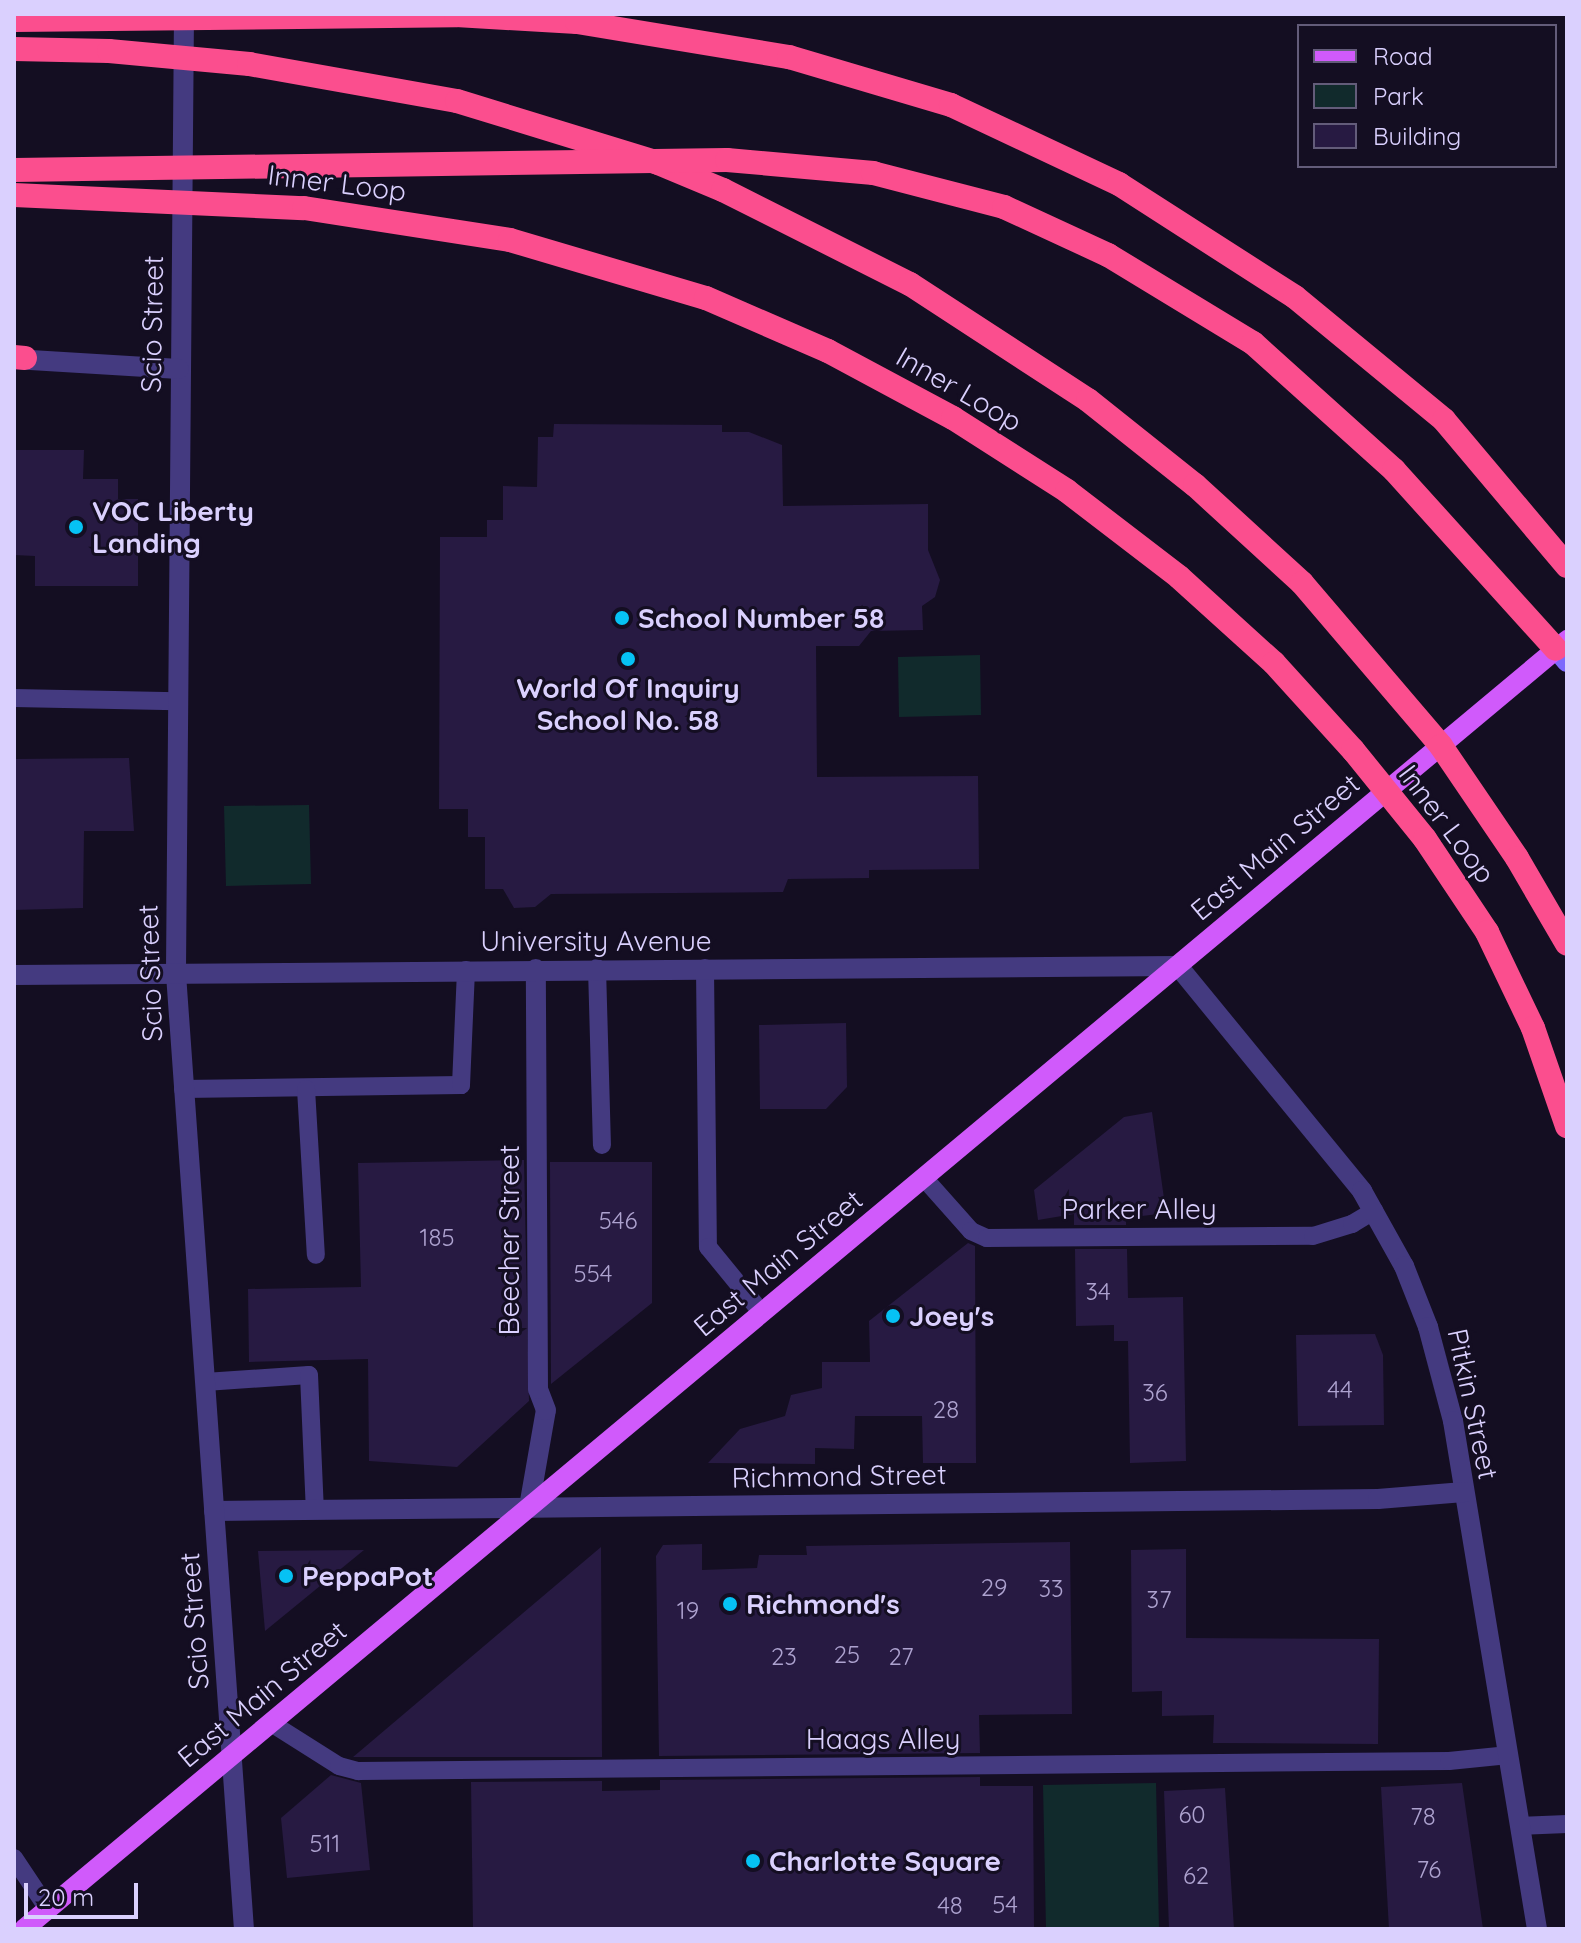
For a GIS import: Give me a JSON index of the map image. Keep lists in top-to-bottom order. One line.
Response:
{"streets":{"highway":["Inner Loop"],"main road":["East Main Street"],"street":["Scio Street","University Avenue","Beecher Street","Pitkin Street","Richmond Street"],"lane":["Parker Alley","Haags Alley"]},"crossings":[["Scio Street","East Main Street"],["Scio Street","University Avenue"],["Scio Street","Richmond Street"],["East Main Street","University Avenue"],["East Main Street","Parker Alley"],["East Main Street","Beecher Street"],["East Main Street","Pitkin Street"],["East Main Street","Richmond Street"],["East Main Street","Haags Alley"],["University Avenue","Beecher Street"],["University Avenue","Pitkin Street"],["Parker Alley","Pitkin Street"],["Beecher Street","Richmond Street"],["Pitkin Street","Richmond Street"],["Pitkin Street","Haags Alley"]],"places":["VOC Liberty Landing","School Number 58","World Of Inquiry School No. 58","Joey's","PeppaPot","Richmond's","Charlotte Square"],"house_numbers":["546","185","554","34","44","36","28","29","33","37","19","25","23","27","60","78","511","76","62","54","48"],"legend":["Road","Park","Building"],"scale_bar":"20 m"}
